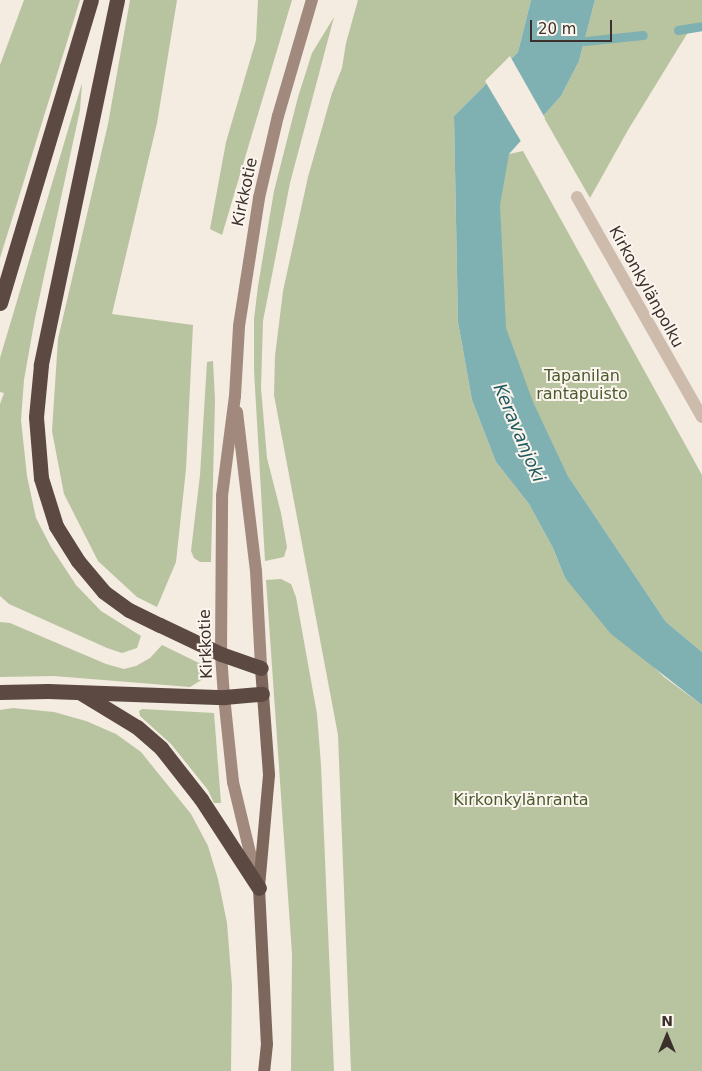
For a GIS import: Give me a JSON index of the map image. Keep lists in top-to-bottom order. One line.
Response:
{"streets":{"main road":["Kirkkotie"],"street":["Kirkonkylänpolku"]},"water":["Keravanjoki"],"parks":["Tapanilan rantapuisto","Kirkonkylänranta"],"scale_bar":"20 m","north":"top"}
